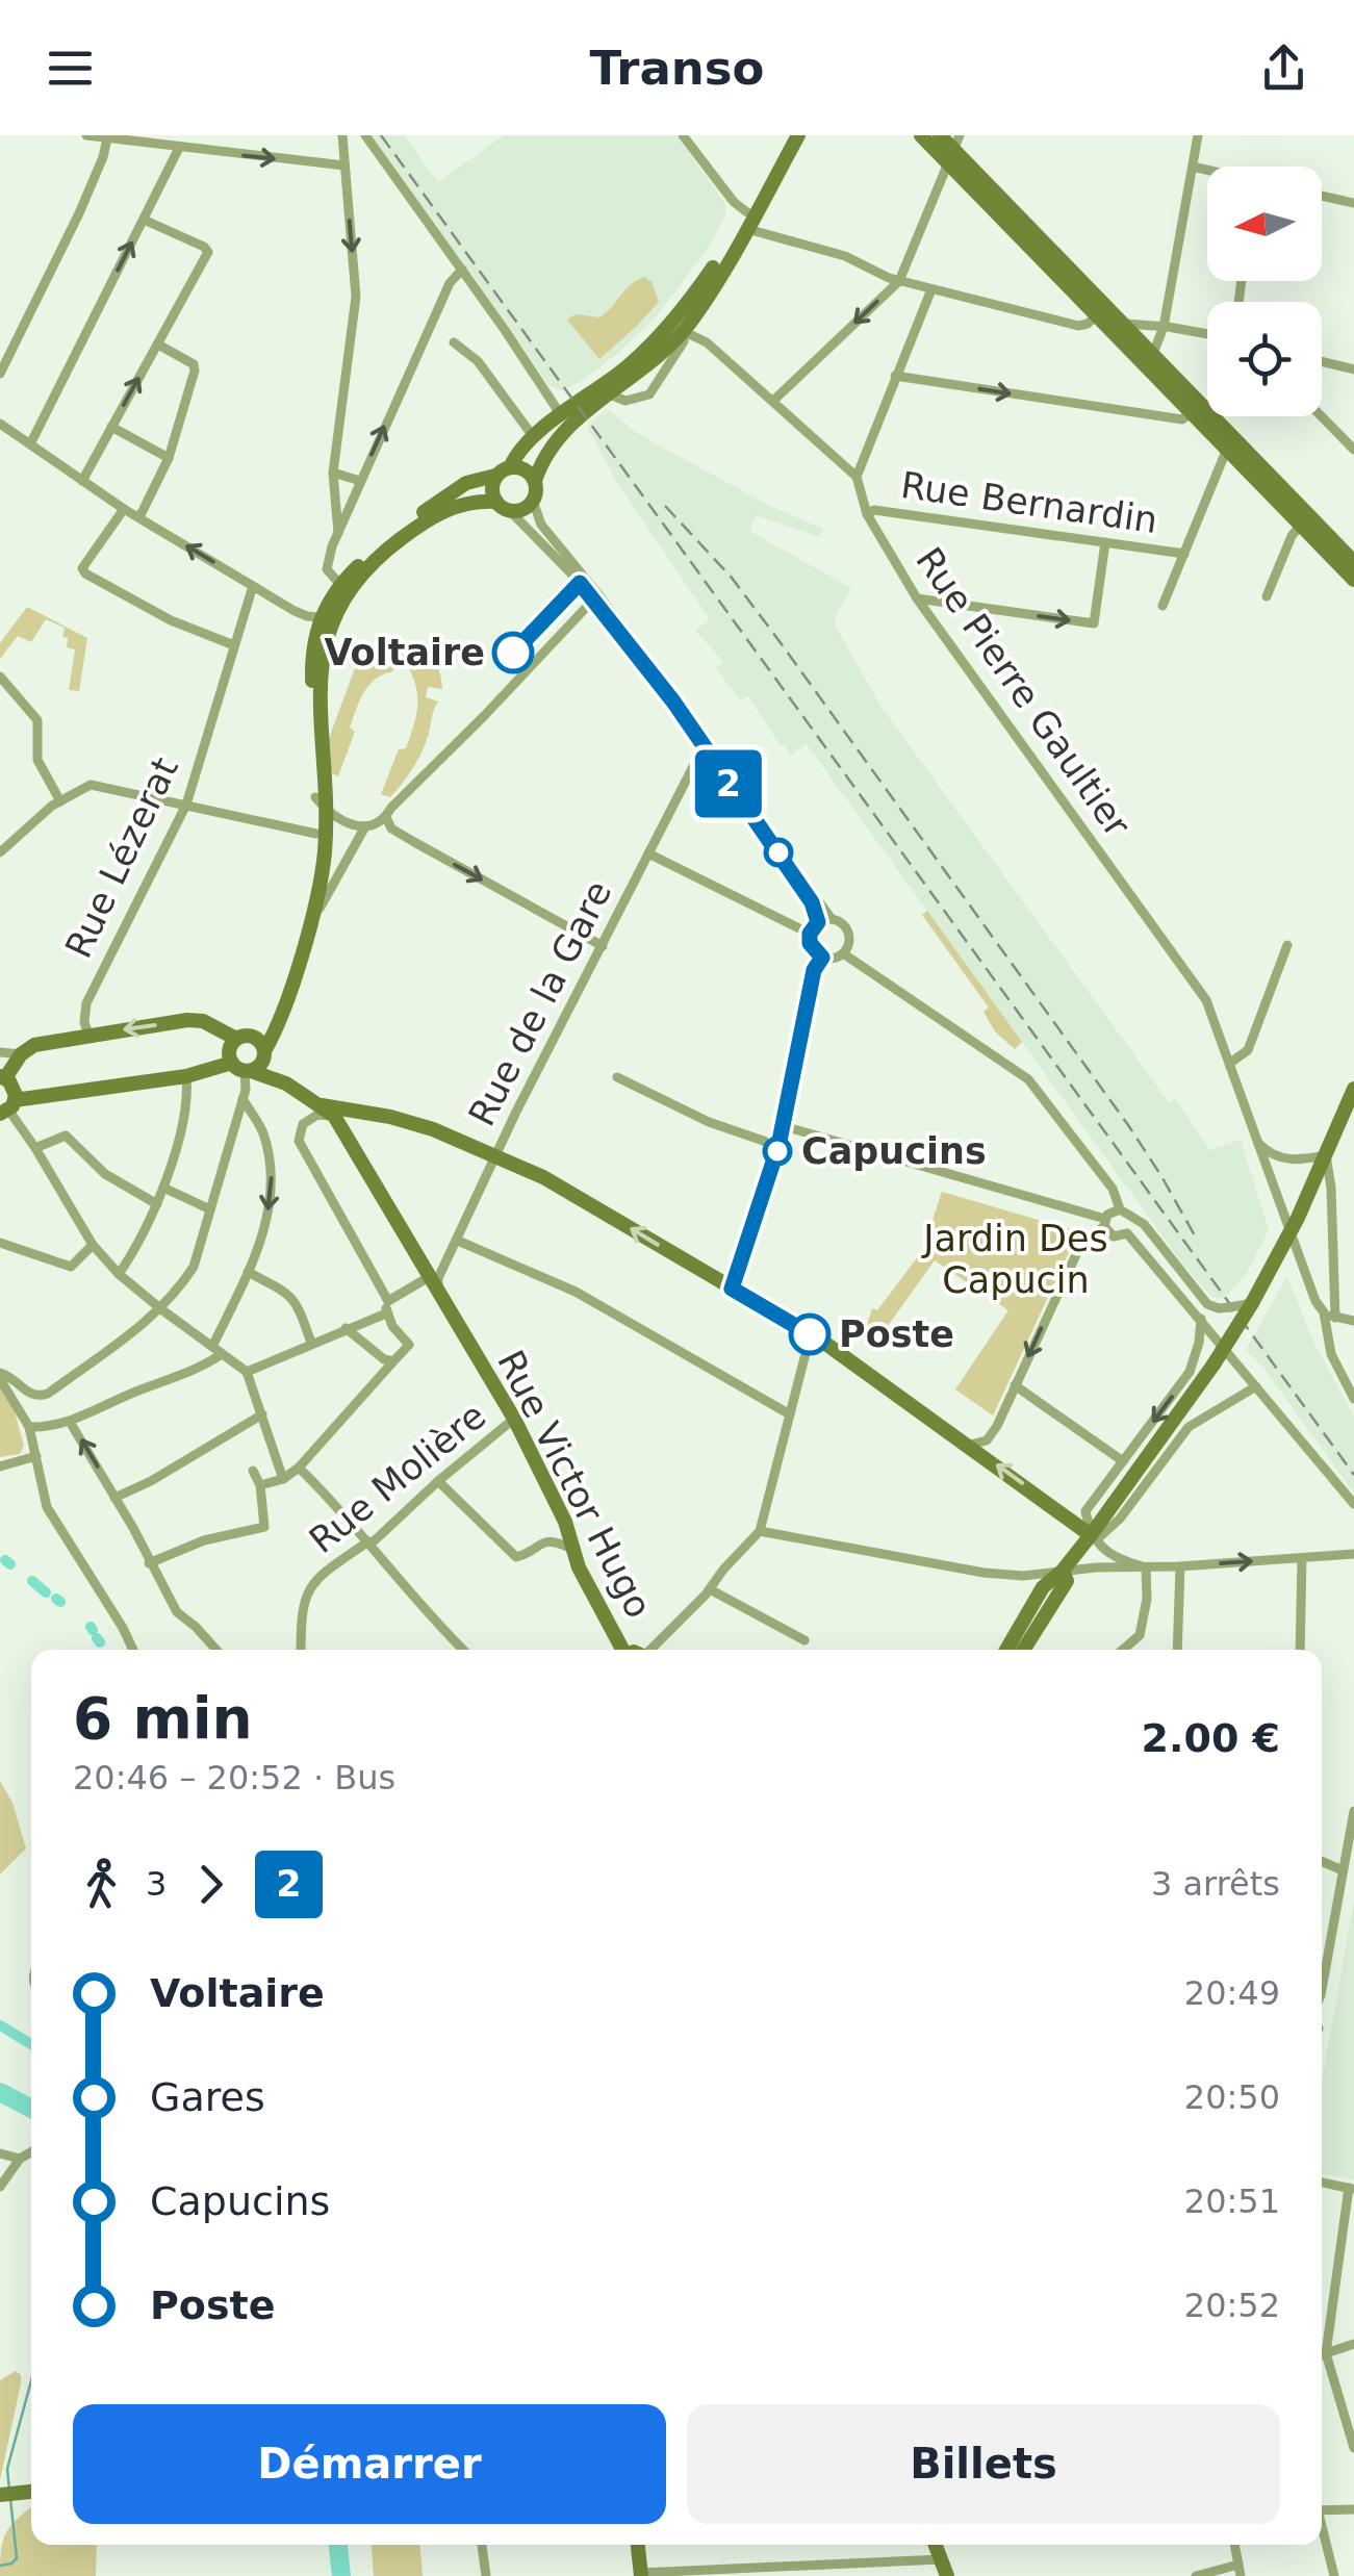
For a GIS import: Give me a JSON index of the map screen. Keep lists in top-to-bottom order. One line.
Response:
{"streets":{"main road":["Rue Victor Hugo"],"street":["Rue Bernardin","Rue Pierre Gaultier","Rue Lézerat","Rue de la Gare","Rue Molière"]},"crossings":[["Rue Bernardin","Rue Pierre Gaultier"],["Rue de la Gare","Rue Victor Hugo"],["Rue Molière","Rue Victor Hugo"]],"parks":["Jardin Des Capucin"],"places":["Voltaire","Capucins","Poste"],"lines":["bus line 2"],"north":"left","page":{"header":"Transo","on_map":"2","heading":["6 min","20:46 – 20:52 · Bus","2.00 €"],"legs":["3","2","3 arrêts"],"list":[{"name":"Voltaire","value":"20:49"},{"name":"Gares","value":"20:50"},{"name":"Capucins","value":"20:51"},{"name":"Poste","value":"20:52"}],"buttons":["Démarrer","Billets"]}}
